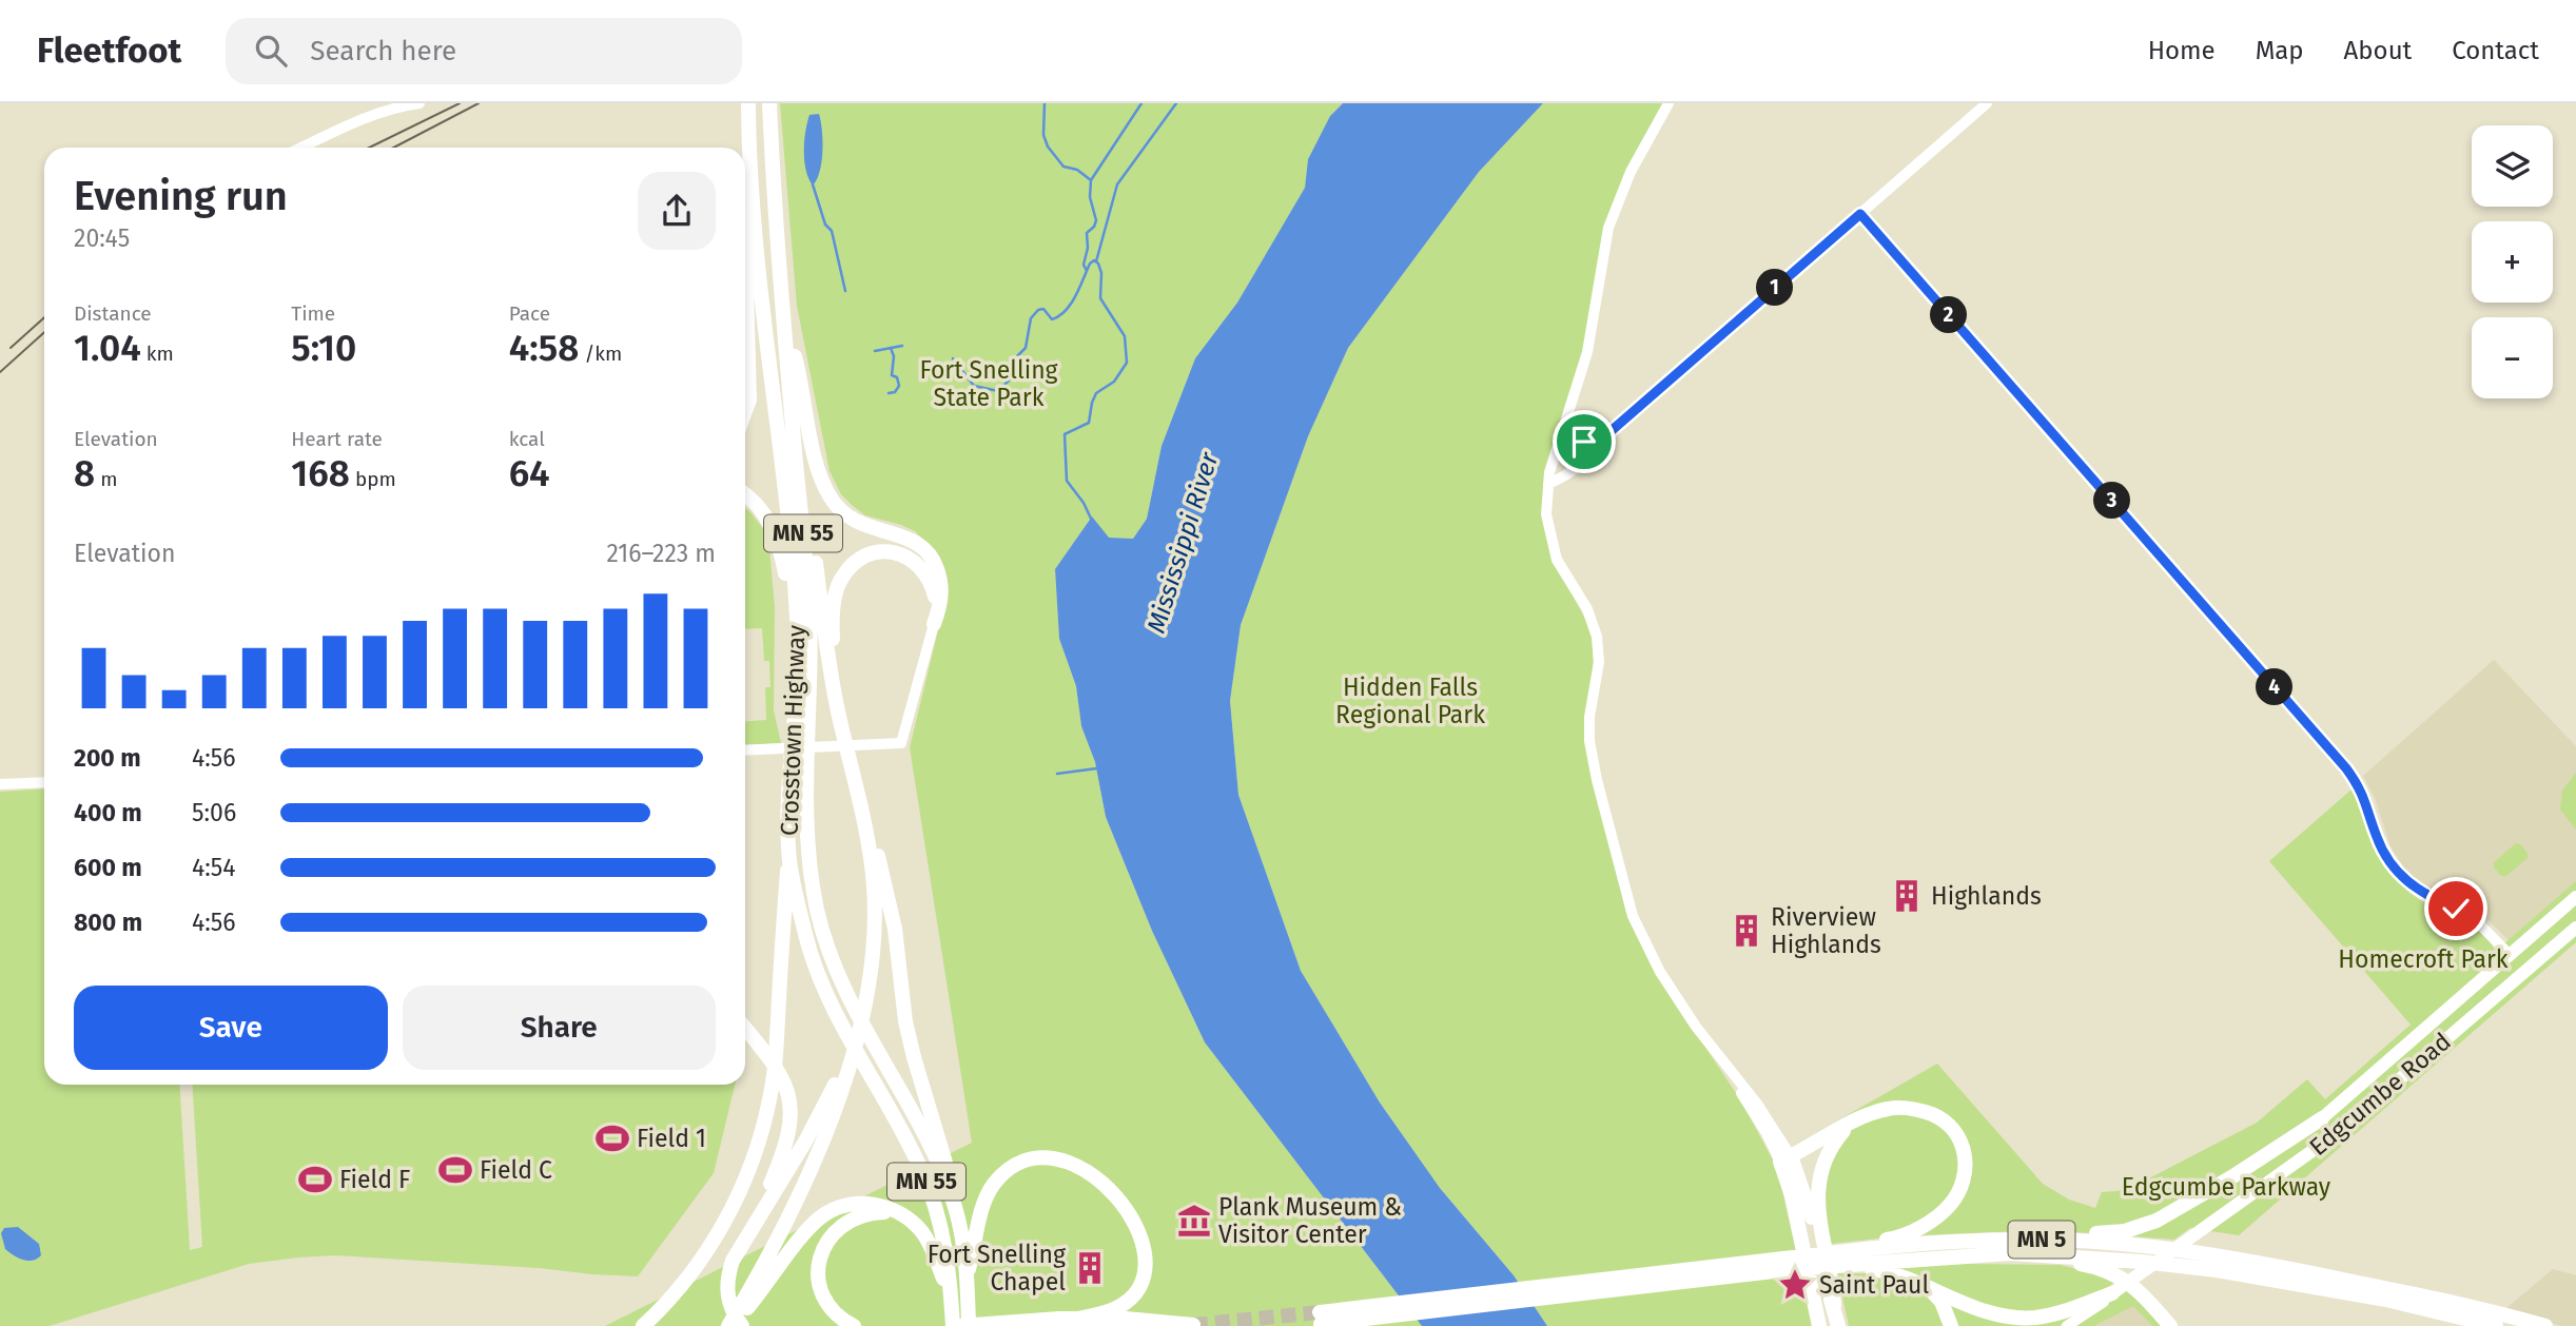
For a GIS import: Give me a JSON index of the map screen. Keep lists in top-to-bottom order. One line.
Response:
{"streets":{"highway":["MN 55","Crosstown Highway","MN 5"],"main road":["Edgcumbe Road"]},"water":["Mississippi River"],"parks":["Fort Snelling State Park","Hidden Falls Regional Park","Homecroft Park","Edgcumbe Parkway"],"places":{"building":["Highlands","Riverview Highlands","Fort Snelling Chapel"],"sports":["Field 1","Field C","Field F"],"museum":["Plank Museum & Visitor Center"],"place":["Saint Paul"]},"page":{"header":"Fleetfoot","search":"Search here","nav":["Home","Map","About","Contact"],"map_buttons":["+","−"],"heading":["Evening run","20:45"],"pins":["1","2","3","4"],"stats":[["Distance","1.04 km"],["Time","5:10"],["Pace","4:58 /km"],["Elevation","8 m"],["Heart rate","168 bpm"],["kcal","64"]],"chart":["Elevation","216–223 m"],"list":[{"name":"200 m","note":"4:56"},{"name":"400 m","note":"5:06"},{"name":"600 m","note":"4:54"},{"name":"800 m","note":"4:56"}],"buttons":["Save","Share"]}}
